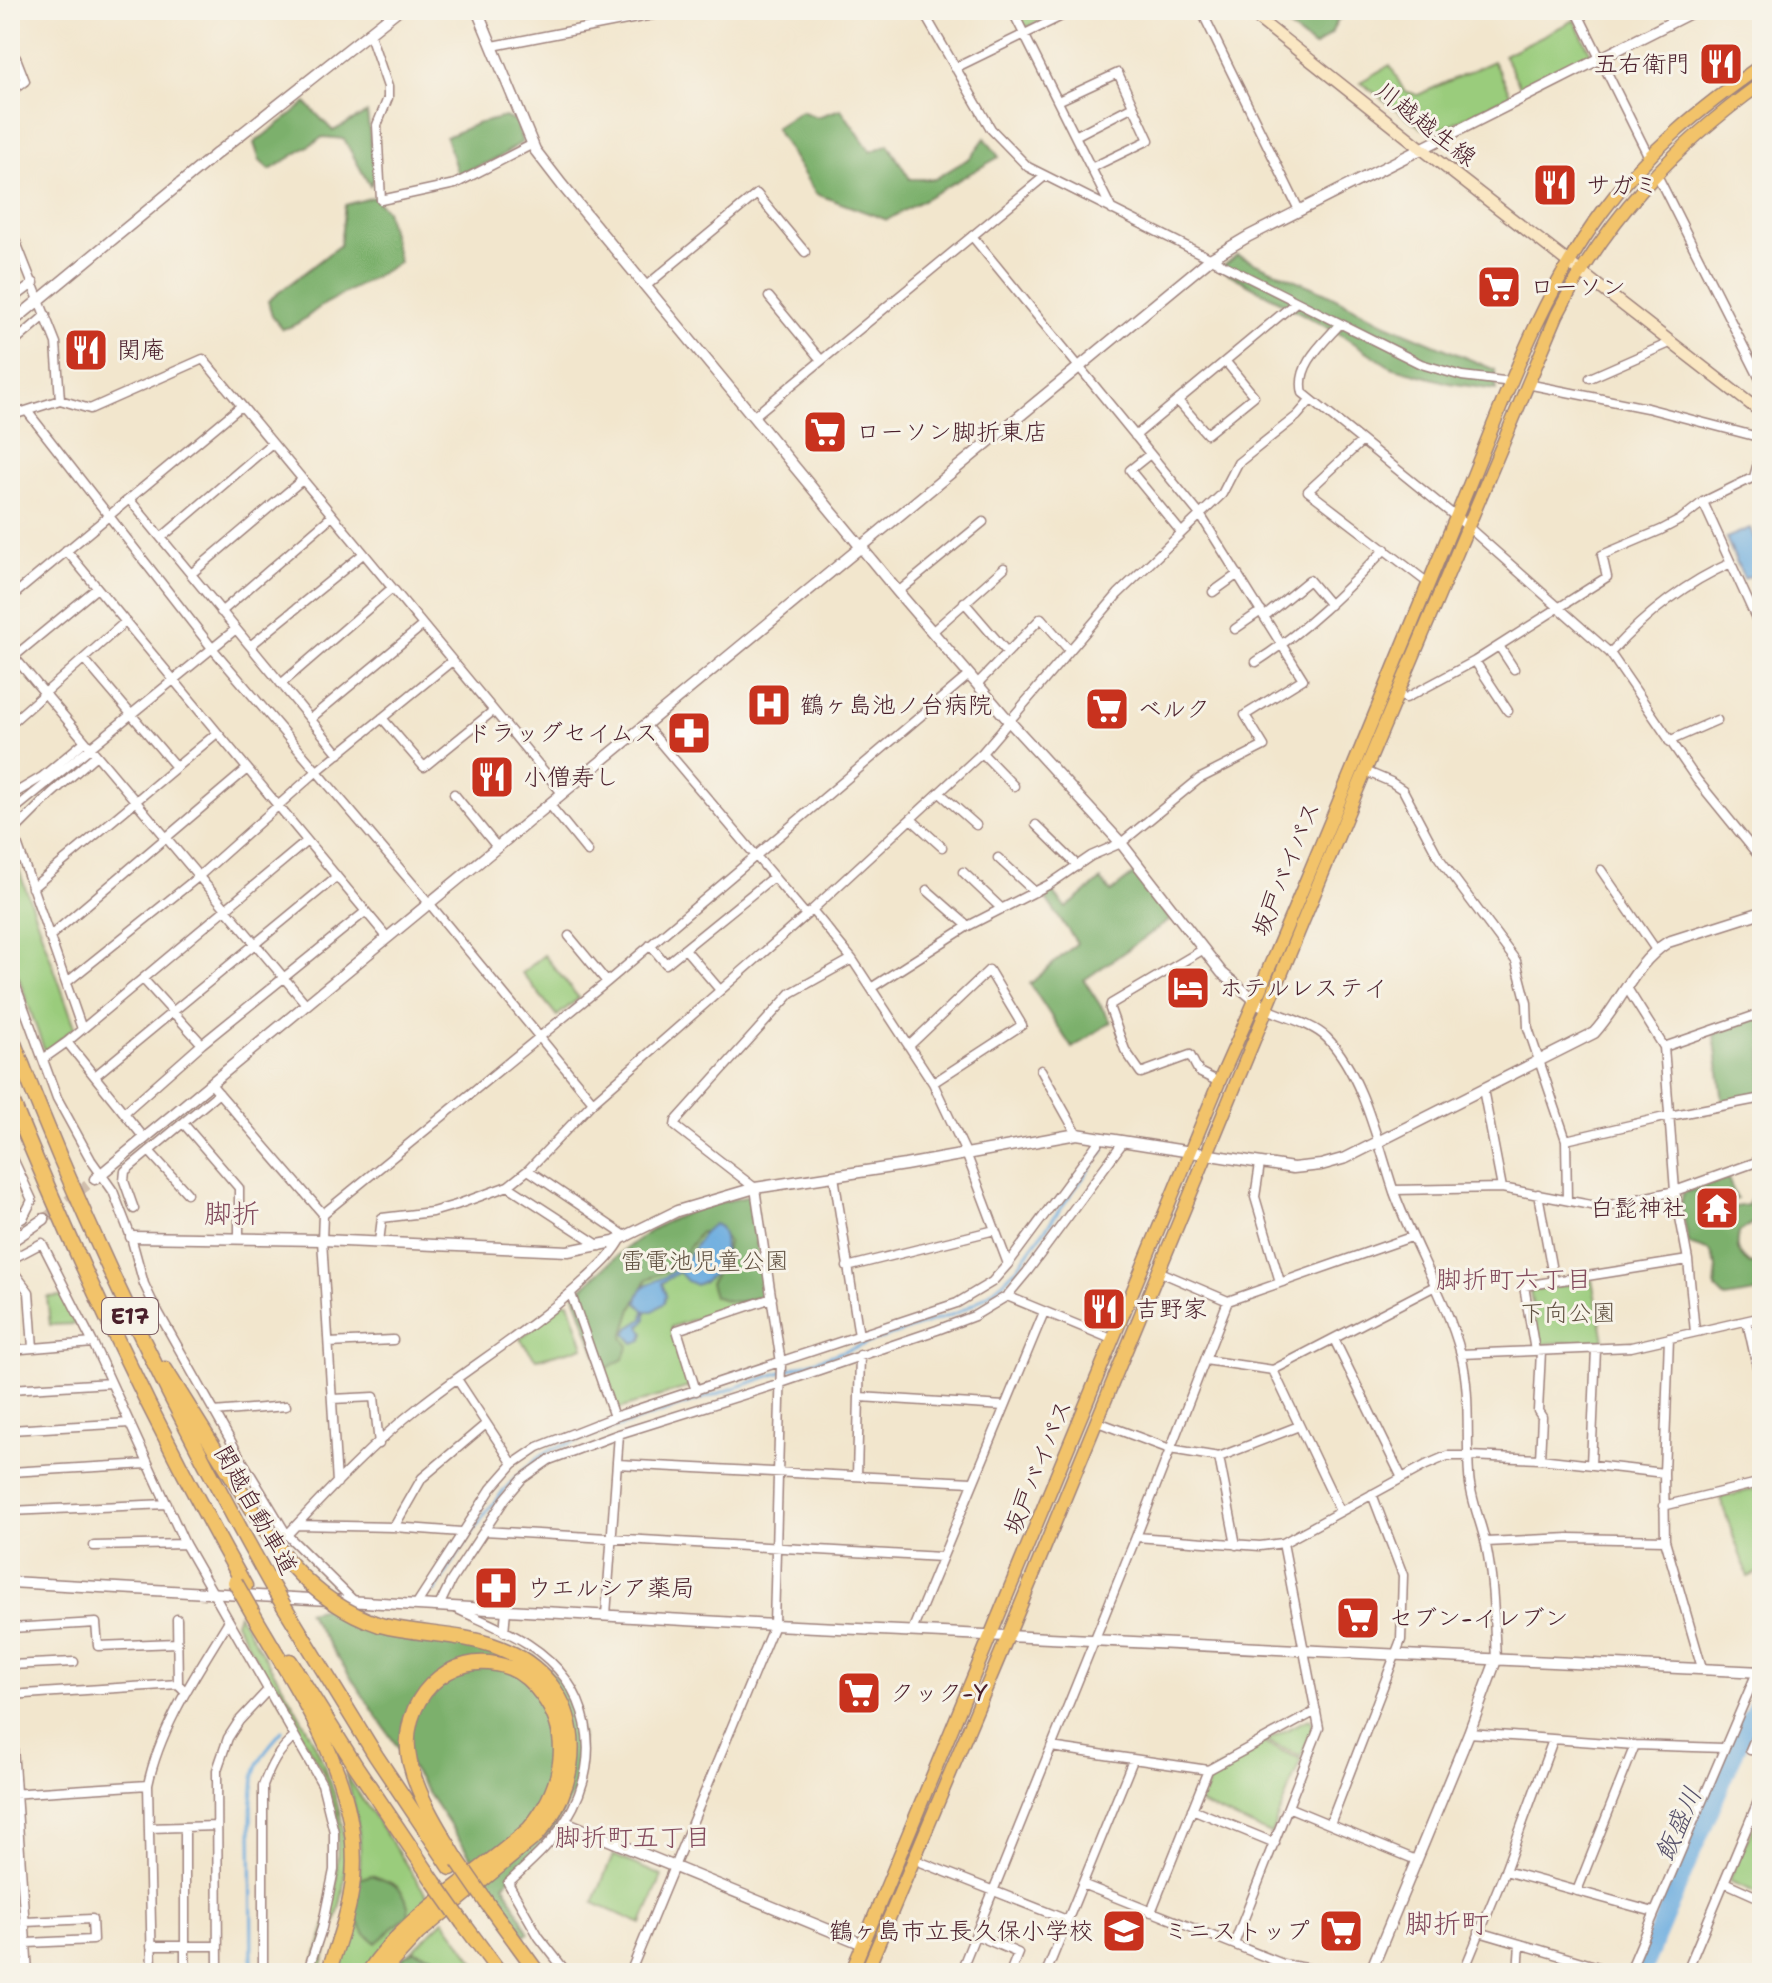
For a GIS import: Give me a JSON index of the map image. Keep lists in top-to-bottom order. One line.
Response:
{"streets":{"highway":["坂戸バイパス","E17","関越自動車道"],"main road":["川越越生線"]},"crossings":[["川越越生線","坂戸バイパス"]],"districts":["脚折","脚折町六丁目","脚折町五丁目","脚折町"],"water":["飯盛川"],"parks":["雷電池児童公園","下向公園"],"places":{"restaurant":["五右衛門","サガミ","関庵","小僧寿し","吉野家"],"supermarket":["ローソン","ローソン脚折東店","ベルク","セブン-イレブン","クック-Y","ミニストップ"],"hospital":["鶴ヶ島池ノ台病院"],"pharmacy":["ドラッグセイムス","ウエルシア薬局"],"hotel":["ホテルレステイ"],"temple":["白髭神社"],"school or university":["鶴ヶ島市立長久保小学校"]}}
